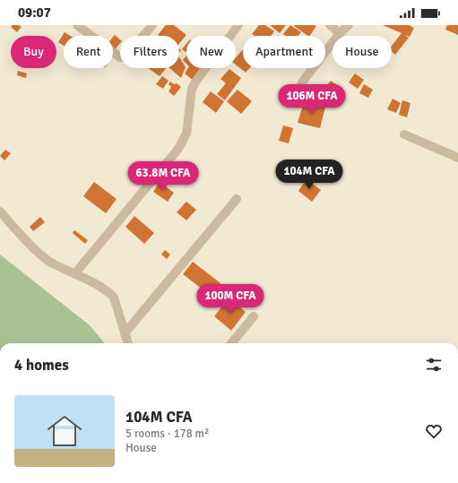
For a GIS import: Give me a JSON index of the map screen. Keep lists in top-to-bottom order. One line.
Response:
{"page":{"status":"09:07","chip":["Buy","Rent","Filters","New","Apartment","House"],"price":["106M CFA","104M CFA","63.8M CFA","100M CFA"],"heading":"4 homes","list":[{"name":"104M CFA","note":"5 rooms · 178 m² · House"}]}}
